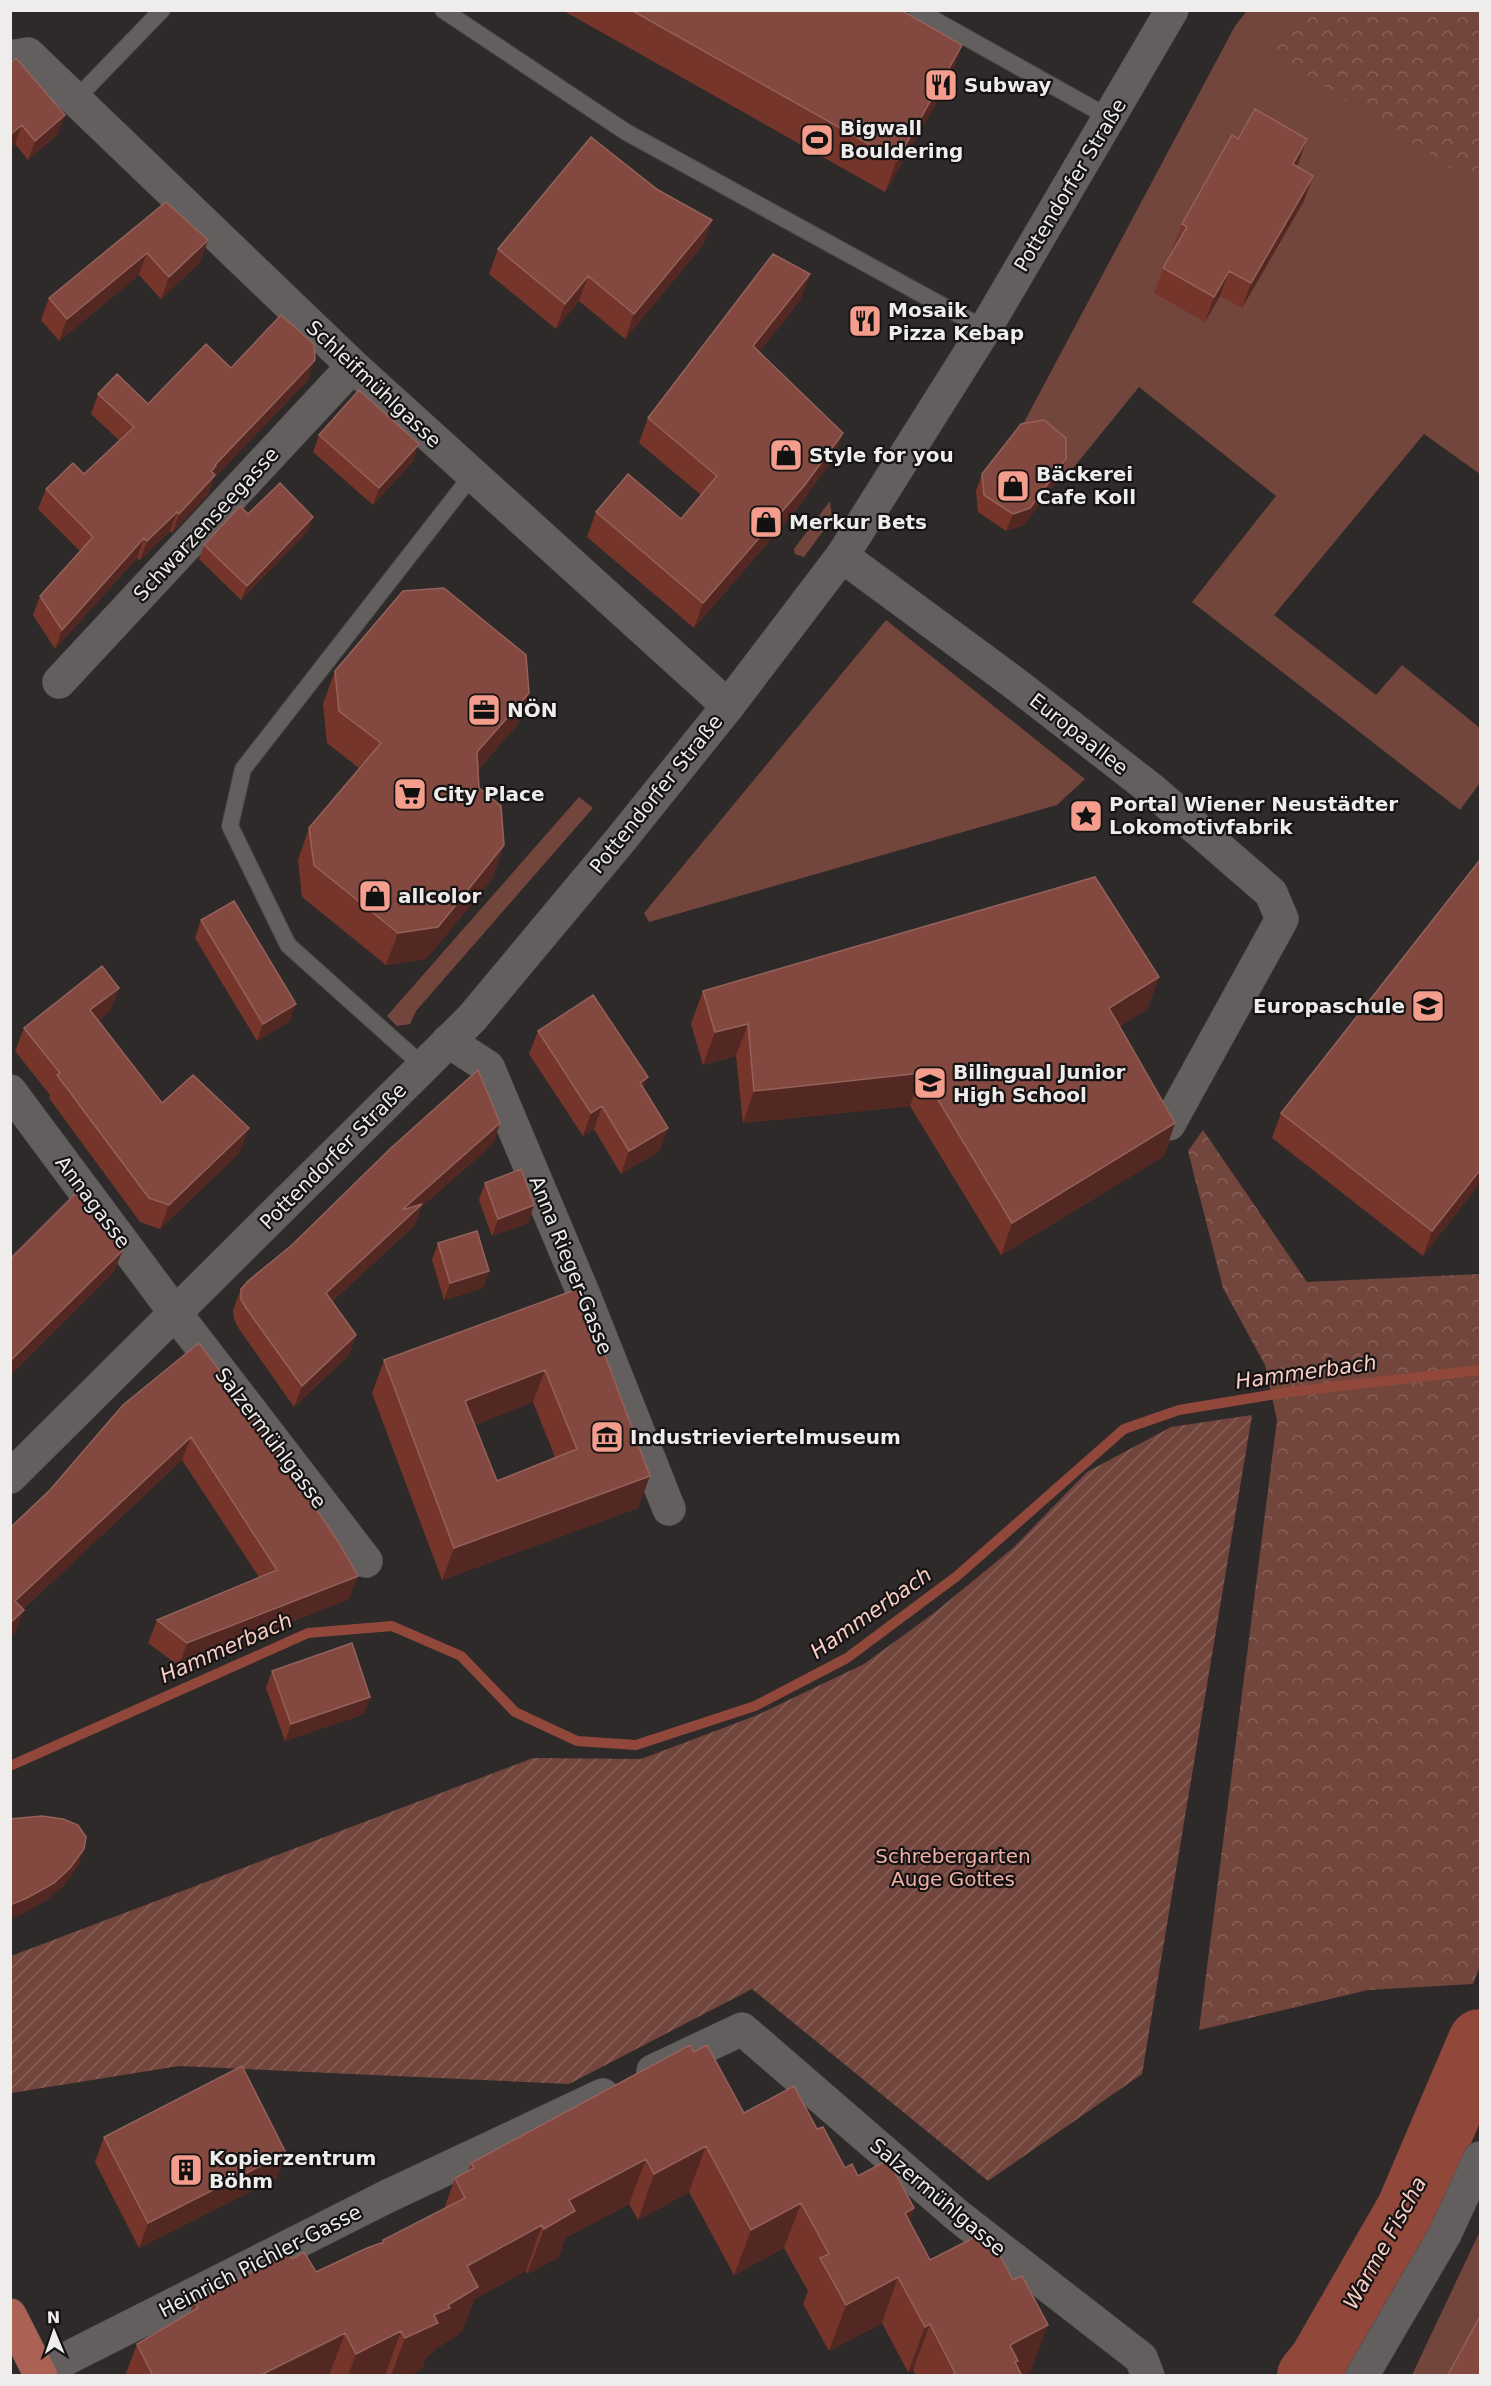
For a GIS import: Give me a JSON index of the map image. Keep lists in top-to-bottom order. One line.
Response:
{"streets":{"street":["Pottendorfer Straße","Schleifmühlgasse","Schwarzenseegasse","Europaallee","Annagasse","Anna Rieger-Gasse","Salzermühlgasse","Heinrich Pichler-Gasse"]},"crossings":[["Pottendorfer Straße","Schleifmühlgasse"],["Pottendorfer Straße","Europaallee"],["Pottendorfer Straße","Annagasse"],["Pottendorfer Straße","Anna Rieger-Gasse"],["Pottendorfer Straße","Salzermühlgasse"],["Schleifmühlgasse","Schwarzenseegasse"],["Annagasse","Salzermühlgasse"],["Salzermühlgasse","Heinrich Pichler-Gasse"]],"water":["Hammerbach","Warme Fischa"],"parks":["Schrebergarten Auge Gottes"],"places":{"restaurant":["Subway","Mosaik Pizza Kebap"],"sports":["Bigwall Bouldering"],"shop":["Style for you","Bäckerei Cafe Koll","Merkur Bets","allcolor"],"office":["NÖN"],"supermarket":["City Place"],"place":["Portal Wiener Neustädter Lokomotivfabrik"],"school or university":["Europaschule","Bilingual Junior High School"],"museum":["Industrieviertelmuseum"],"building":["Kopierzentrum Böhm"]},"north":"top"}
